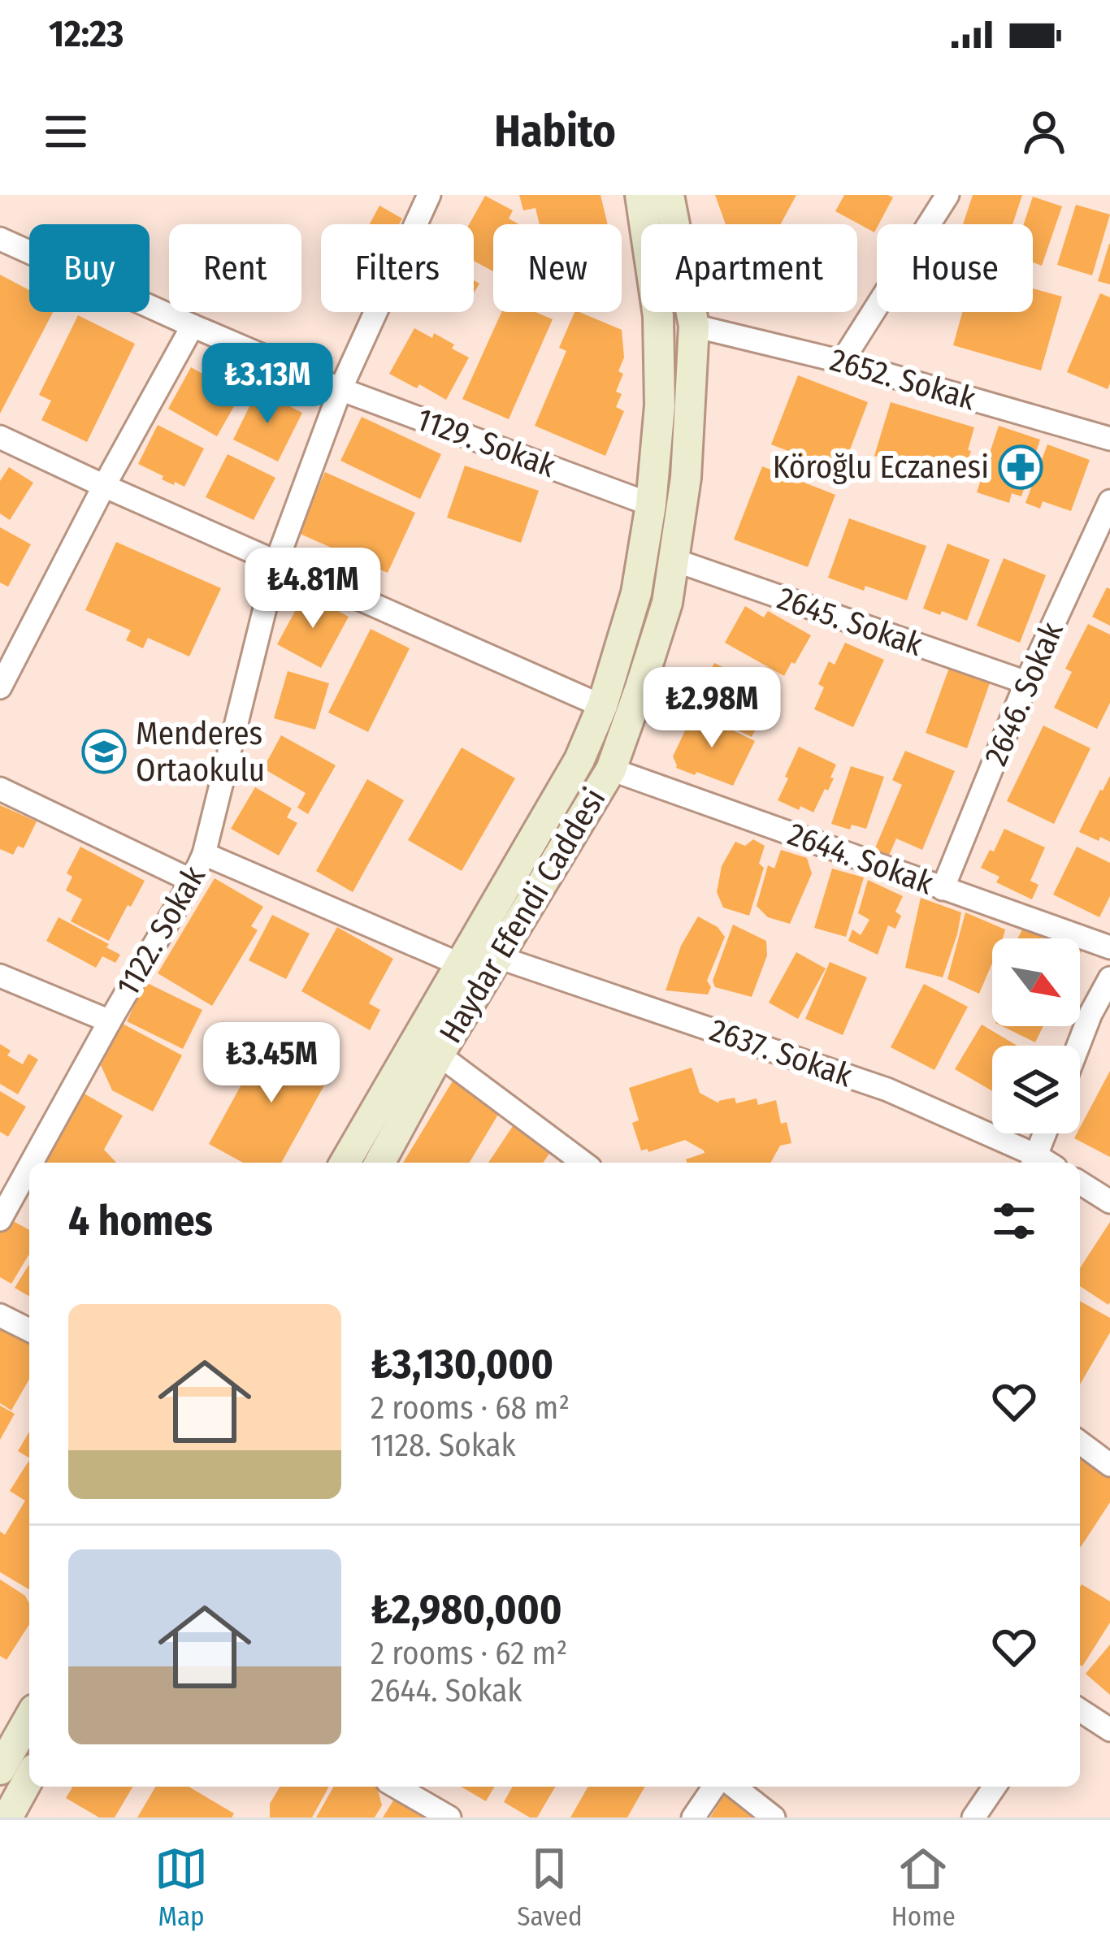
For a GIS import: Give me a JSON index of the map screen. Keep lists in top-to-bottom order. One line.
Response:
{"streets":{"main road":["Haydar Efendi Caddesi"],"street":["2652. Sokak","1129. Sokak","2645. Sokak","2646. Sokak","2644. Sokak","1122. Sokak","2637. Sokak"]},"crossings":[["2652. Sokak","Haydar Efendi Caddesi"],["1129. Sokak","Haydar Efendi Caddesi"],["1129. Sokak","1122. Sokak"],["2645. Sokak","2646. Sokak"],["2645. Sokak","Haydar Efendi Caddesi"],["2646. Sokak","2644. Sokak"],["2644. Sokak","Haydar Efendi Caddesi"],["Haydar Efendi Caddesi","2637. Sokak"]],"places":{"pharmacy":["Köroğlu Eczanesi"],"school or university":["Menderes Ortaokulu"]},"north":"bottom right","page":{"status":"12:23","header":"Habito","chip":["Buy","Rent","Filters","New","Apartment","House"],"price":["₺3.13M","₺4.81M","₺2.98M","₺3.45M"],"heading":"4 homes","list":[{"name":"₺3,130,000","note":"2 rooms · 68 m² · 1128. Sokak"},{"name":"₺2,980,000","note":"2 rooms · 62 m² · 2644. Sokak"}],"tabs":["Map","Saved","Home"]}}
